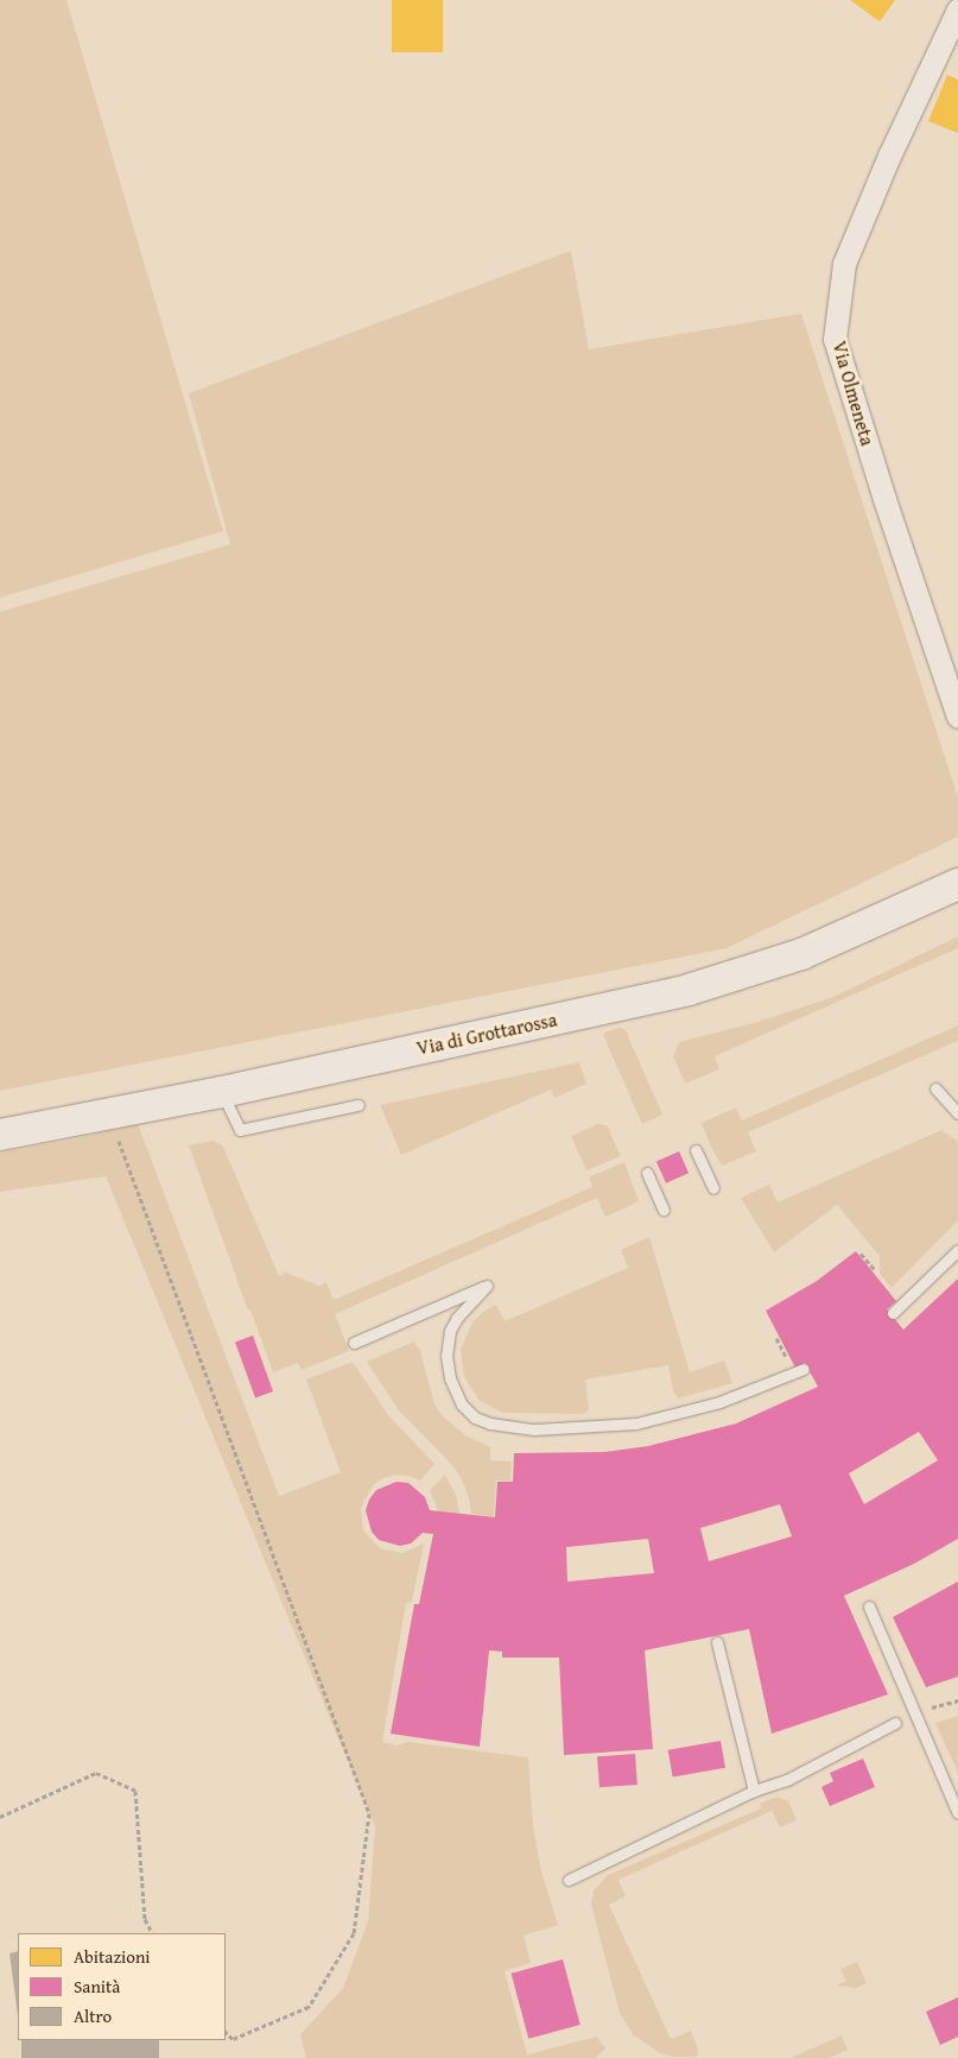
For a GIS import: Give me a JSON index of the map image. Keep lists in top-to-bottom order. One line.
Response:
{"streets":{"street":["Via Olmeneta","Via di Grottarossa"]},"legend":["Abitazioni","Sanità","Altro"]}
